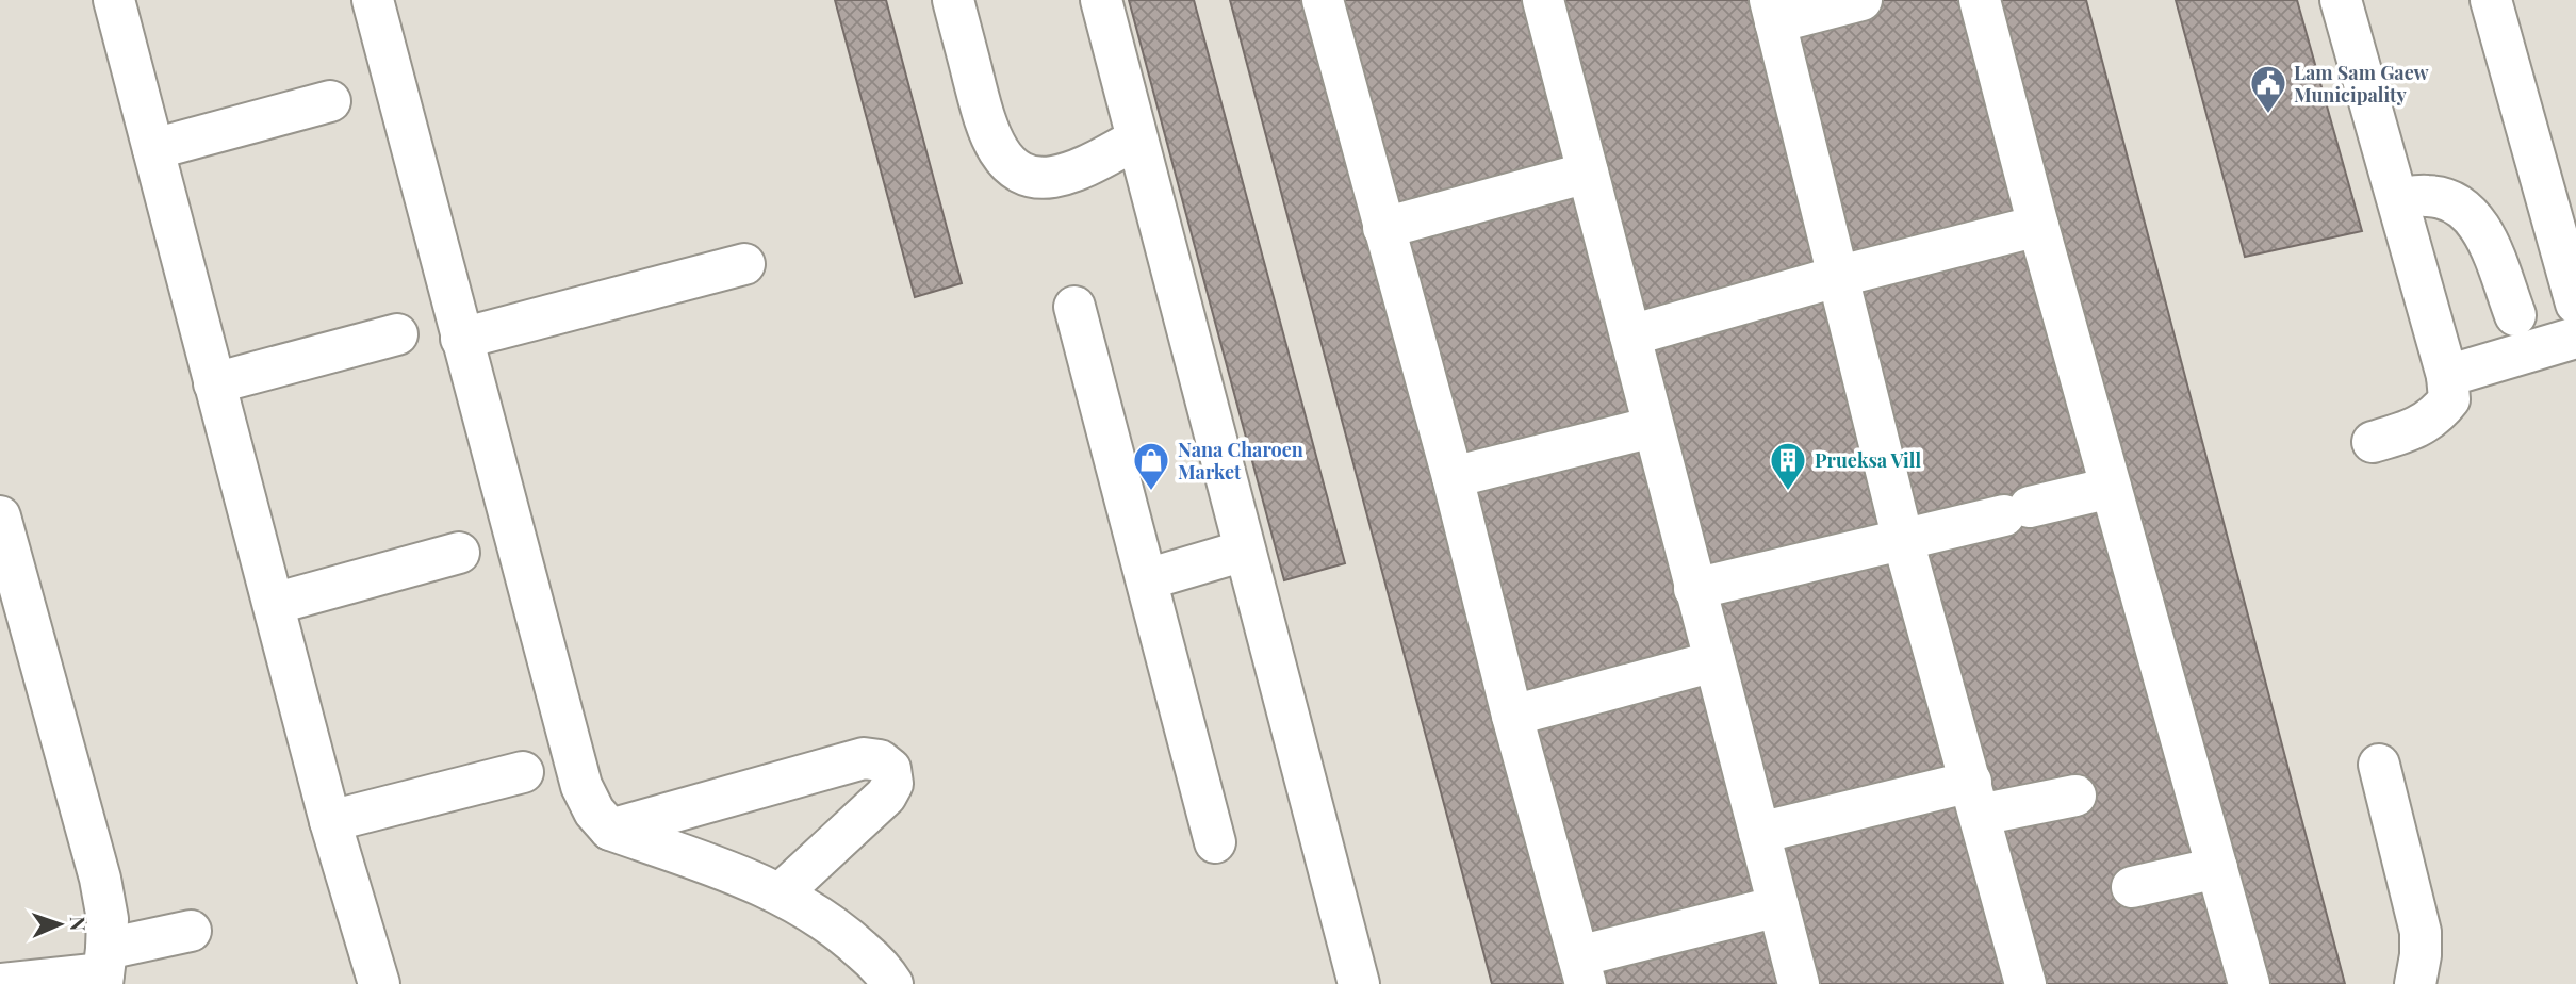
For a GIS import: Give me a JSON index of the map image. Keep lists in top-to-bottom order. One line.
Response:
{"places":{"public building":["Lam Sam Gaew Municipality"],"shop":["Nana Charoen Market"],"building":["Prueksa Vill"]},"north":"right"}
